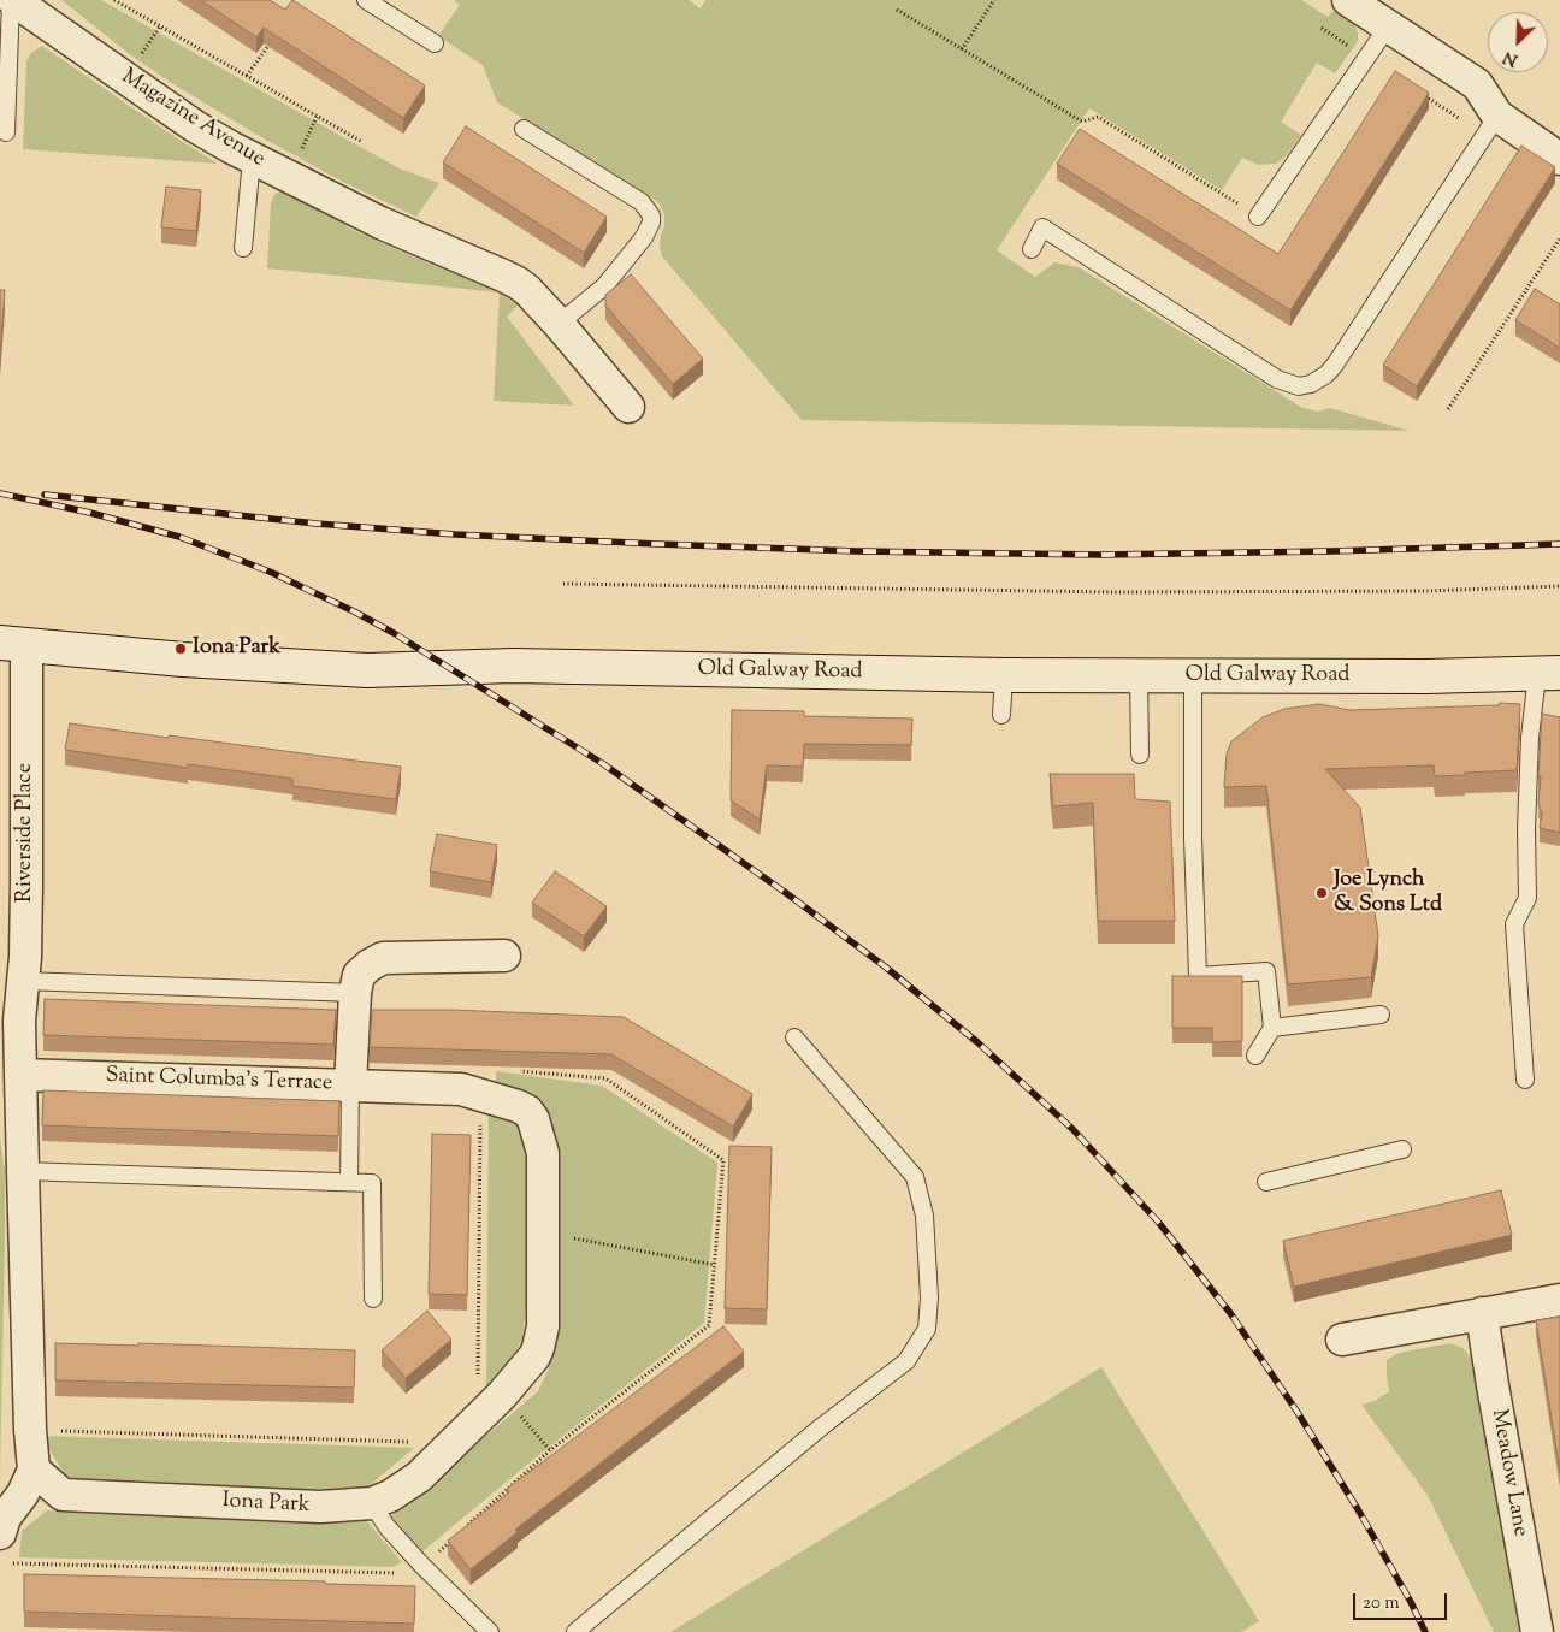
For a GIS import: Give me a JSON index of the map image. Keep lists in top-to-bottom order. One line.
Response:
{"streets":{"main road":["Old Galway Road"],"street":["Magazine Avenue","Riverside Place","Saint Columba's Terrace","Meadow Lane","Iona Park"]},"crossings":[["Old Galway Road","Riverside Place"],["Riverside Place","Saint Columba's Terrace"],["Saint Columba's Terrace","Iona Park"]],"places":["Iona Park","Joe Lynch & Sons Ltd"],"scale_bar":"20 m","north":"bottom left"}
